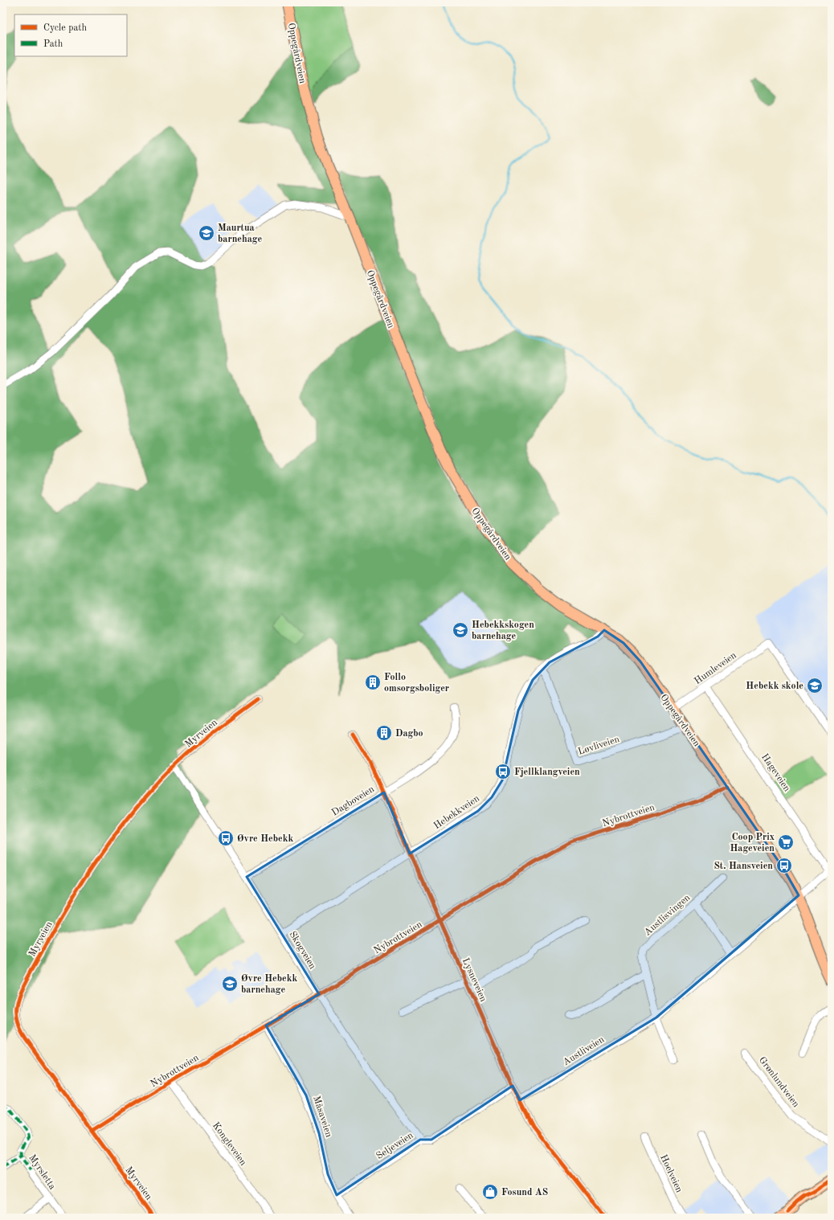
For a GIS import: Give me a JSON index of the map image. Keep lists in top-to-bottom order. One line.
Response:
{"streets":{"main road":["Oppegårdveien"],"street":["Humleveien","Myrveien","Løvliveien","Hageveien","Dagboveien","Hebekkveien","Nybrottveien","Austlisvingen","Skogveien","Lysneveien","Austliveien","Grønlundveien","Måsaveien","Kongleveien","Seljeveien","Myrsletta","Hoelveien"]},"crossings":[["Oppegårdveien","Humleveien"],["Oppegårdveien","Løvliveien"],["Oppegårdveien","Hebekkveien"],["Oppegårdveien","Nybrottveien"],["Oppegårdveien","Austliveien"],["Humleveien","Hageveien"],["Myrveien","Nybrottveien"],["Myrveien","Skogveien"],["Løvliveien","Hebekkveien"],["Hageveien","Austliveien"],["Dagboveien","Skogveien"],["Dagboveien","Lysneveien"],["Hebekkveien","Skogveien"],["Hebekkveien","Lysneveien"],["Nybrottveien","Skogveien"],["Nybrottveien","Lysneveien"],["Nybrottveien","Måsaveien"],["Nybrottveien","Kongleveien"],["Austlisvingen","Austliveien"],["Skogveien","Seljeveien"],["Lysneveien","Austliveien"],["Lysneveien","Seljeveien"],["Måsaveien","Seljeveien"]],"places":{"school or university":["Maurtua barnehage","Hebekkskogen barnehage","Hebekk skole","Øvre Hebekk barnehage"],"building":["Follo omsorgsboliger","Dagbo"],"bus stop":["Fjellklangveien","Øvre Hebekk","St. Hansveien"],"supermarket":["Coop Prix Hageveien"],"shop":["Fosund AS"]},"legend":["Cycle path","Path"]}
